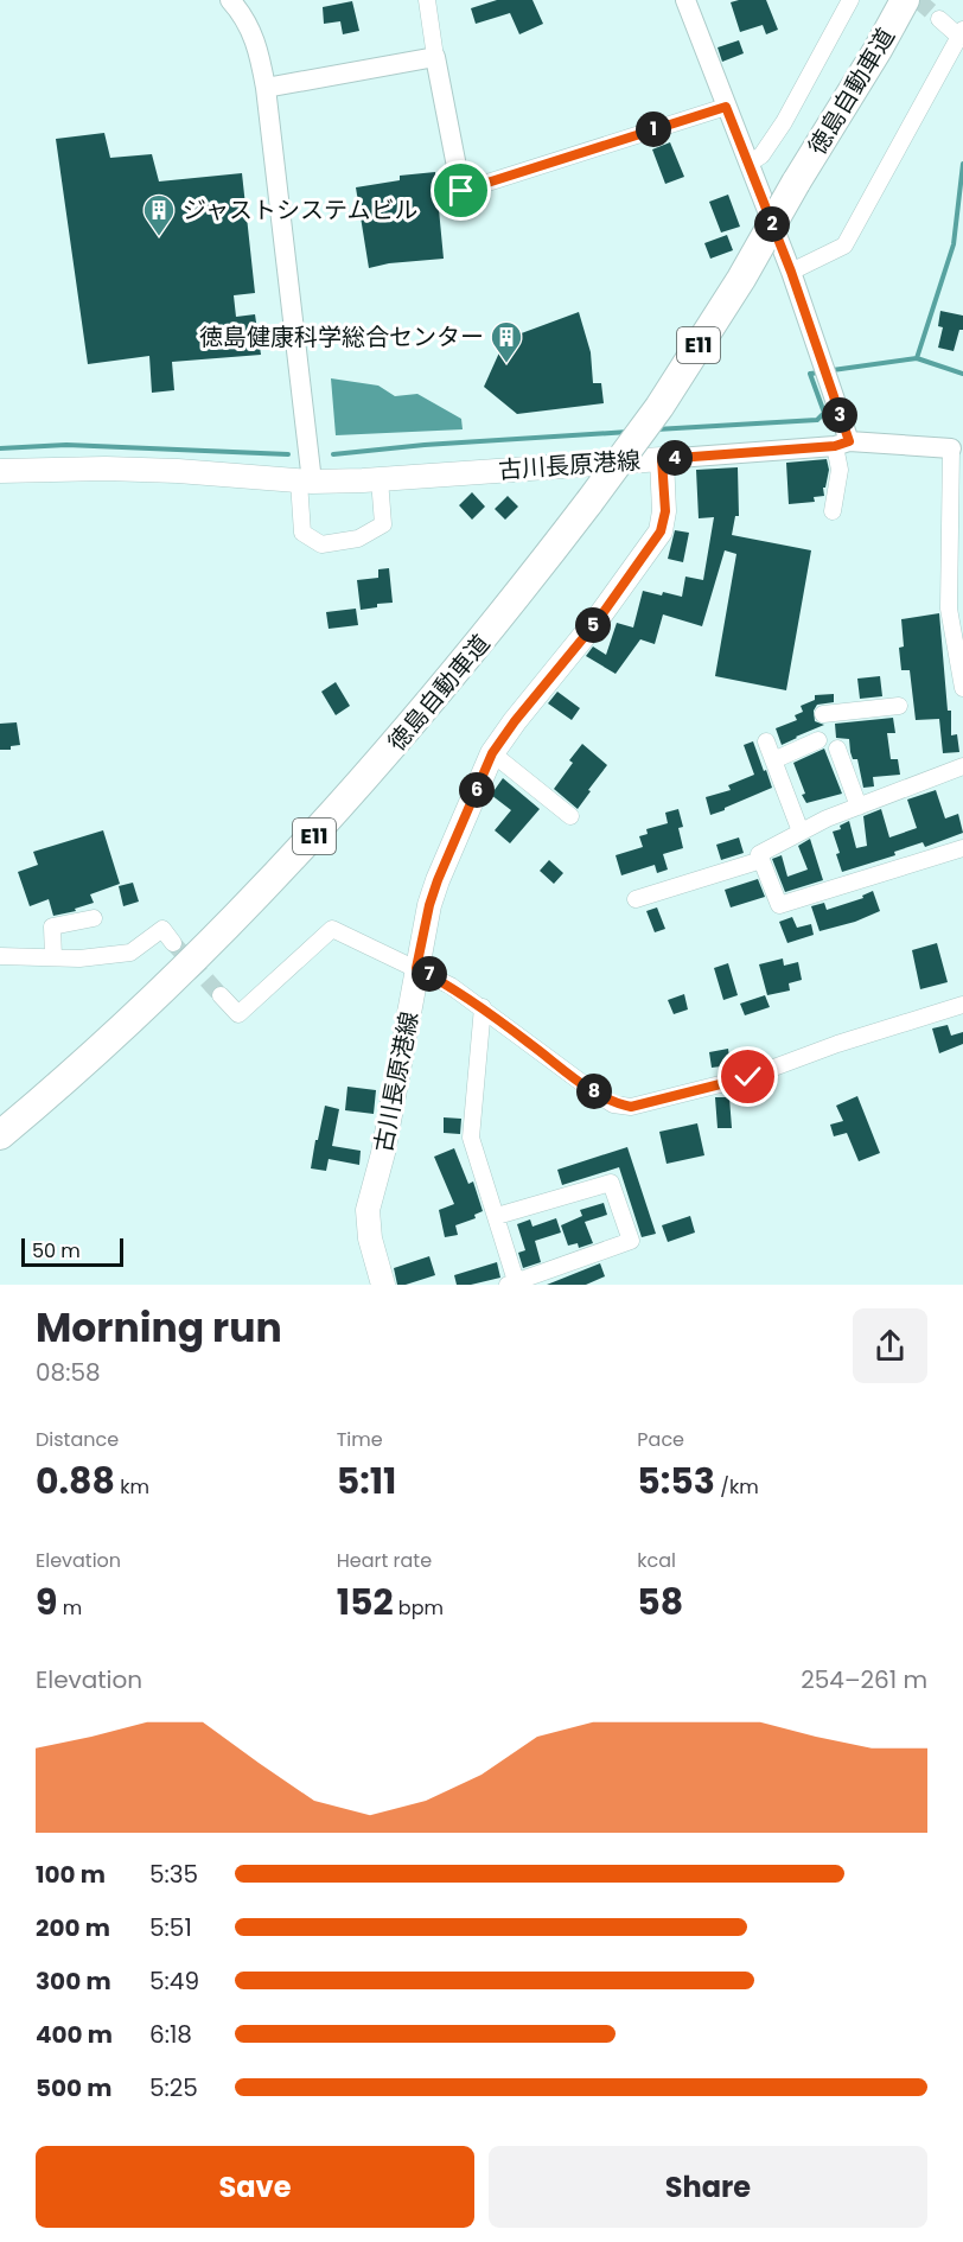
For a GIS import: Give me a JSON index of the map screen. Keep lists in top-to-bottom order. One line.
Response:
{"streets":{"highway":["徳島自動車道","E11"],"main road":["古川長原港線"]},"places":{"building":["ジャストシステムビル","徳島健康科学総合センター"]},"scale_bar":"50 m","page":{"pins":["1","2","3","4","5","6","7","8"],"scale":"50 m","heading":["Morning run","08:58"],"stats":[["Distance","0.88 km"],["Time","5:11"],["Pace","5:53 /km"],["Elevation","9 m"],["Heart rate","152 bpm"],["kcal","58"]],"chart":["Elevation","254–261 m"],"list":[{"name":"100 m","note":"5:35"},{"name":"200 m","note":"5:51"},{"name":"300 m","note":"5:49"},{"name":"400 m","note":"6:18"},{"name":"500 m","note":"5:25"}],"buttons":["Save","Share"]}}
